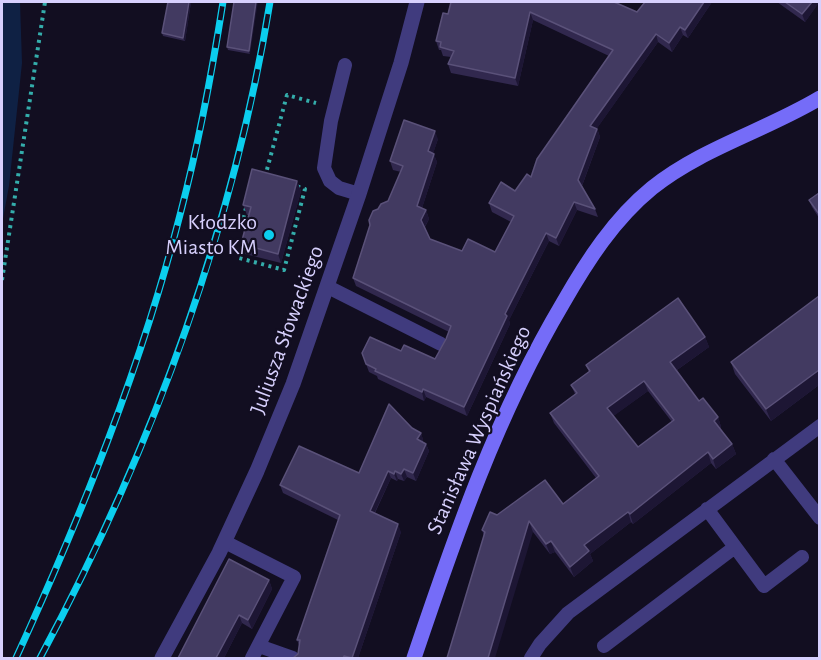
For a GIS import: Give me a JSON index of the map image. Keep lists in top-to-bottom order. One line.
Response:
{"streets":{"main road":["Stanisława Wyspiańskiego"],"street":["Juliusza Słowackiego"]},"places":["Kłodzko Miasto KM"]}
